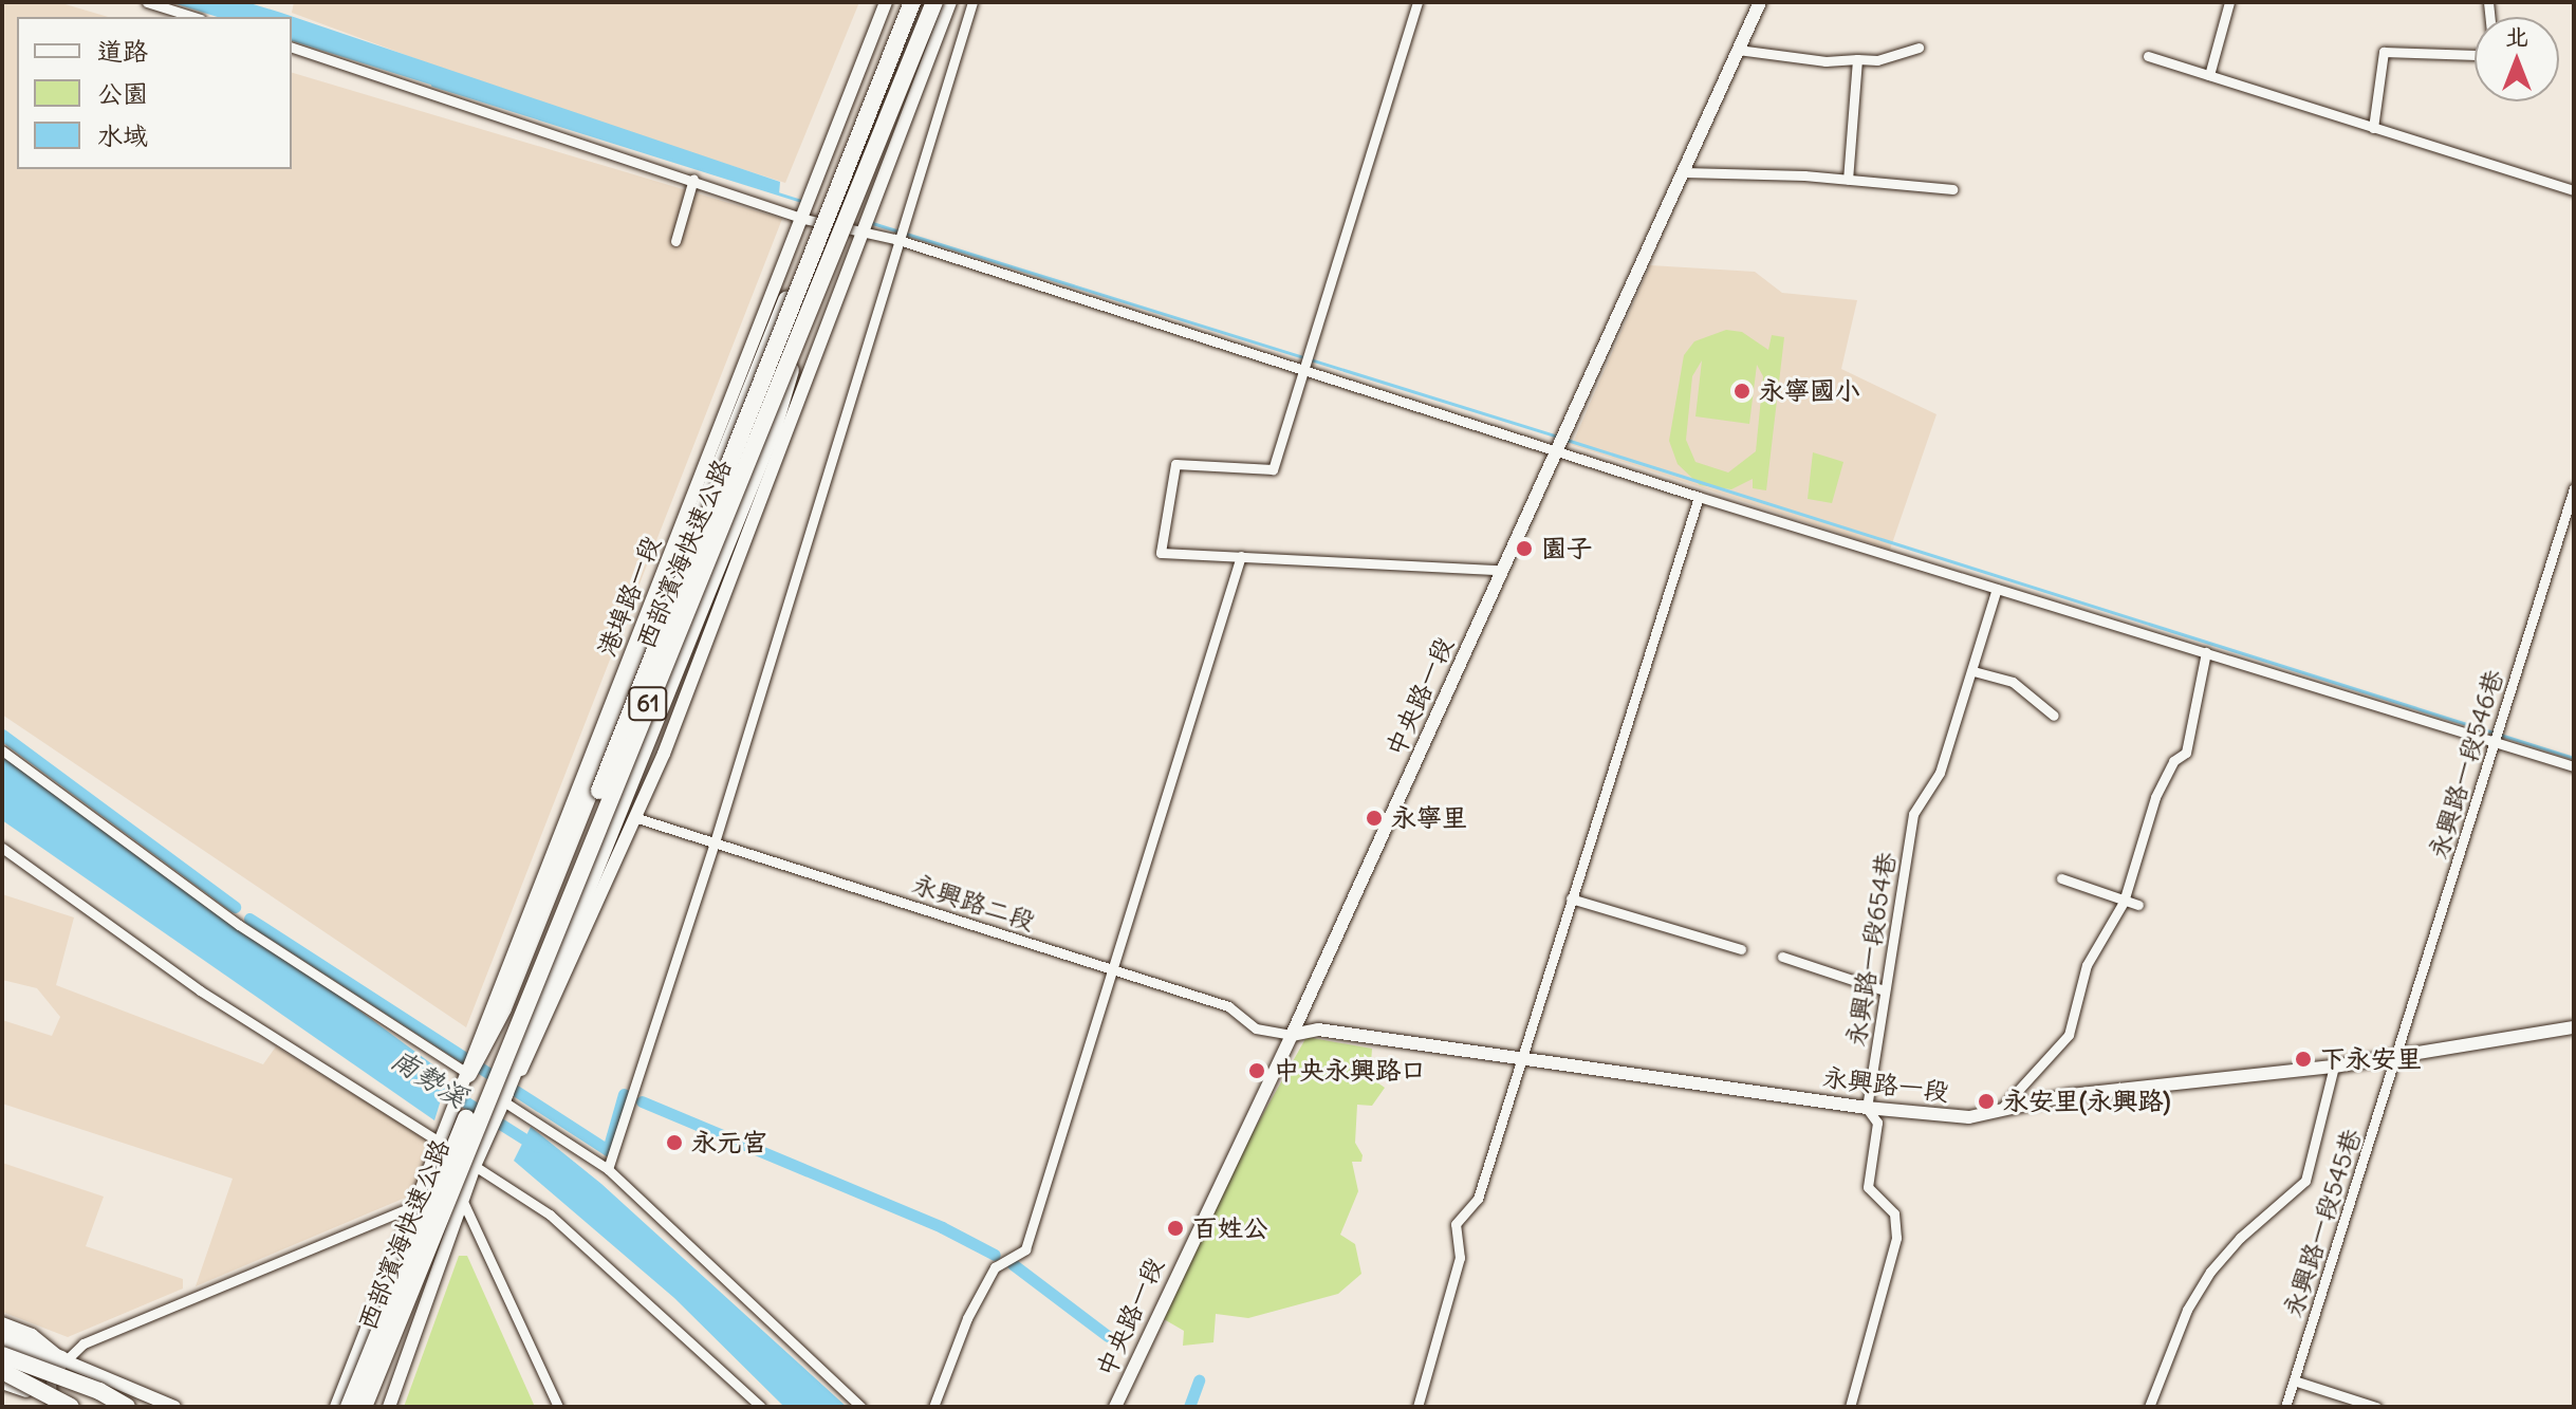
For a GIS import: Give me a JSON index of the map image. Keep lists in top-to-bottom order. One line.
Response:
{"streets":{"highway":["西部濱海快速公路","61"],"street":["港埠路一段","中央路一段","永興路一段546巷","永興路二段","永興路一段654巷","永興路一段","永興路一段545巷"]},"crossings":[["港埠路一段","永興路二段"],["中央路一段","永興路二段"],["中央路一段","永興路一段"],["永興路一段546巷","永興路一段"],["永興路一段546巷","永興路一段545巷"],["永興路二段","永興路一段"],["永興路一段654巷","永興路一段"],["永興路一段","永興路一段545巷"]],"water":["南勢溪"],"places":["永寧國小","園子","永寧里","下永安里","中央永興路口","永安里(永興路)","永元宮","百姓公"],"legend":["道路","公園","水域"],"north":"top"}
